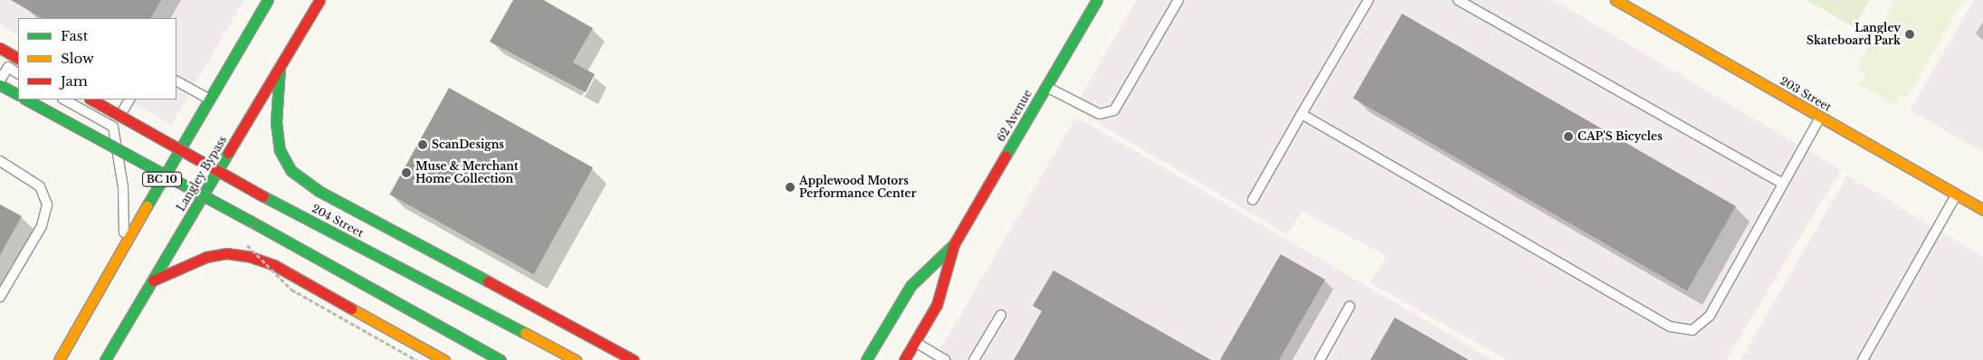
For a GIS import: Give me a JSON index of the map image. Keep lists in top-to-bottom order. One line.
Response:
{"streets":{"main road":["203 Street","62 Avenue","Langley Bypass","BC 10","204 Street"]},"places":["Langley Skateboard Park","CAP'S Bicycles","ScanDesigns","Muse & Merchant Home Collection","Applewood Motors Performance Center"],"legend":["Fast","Slow","Jam"]}
